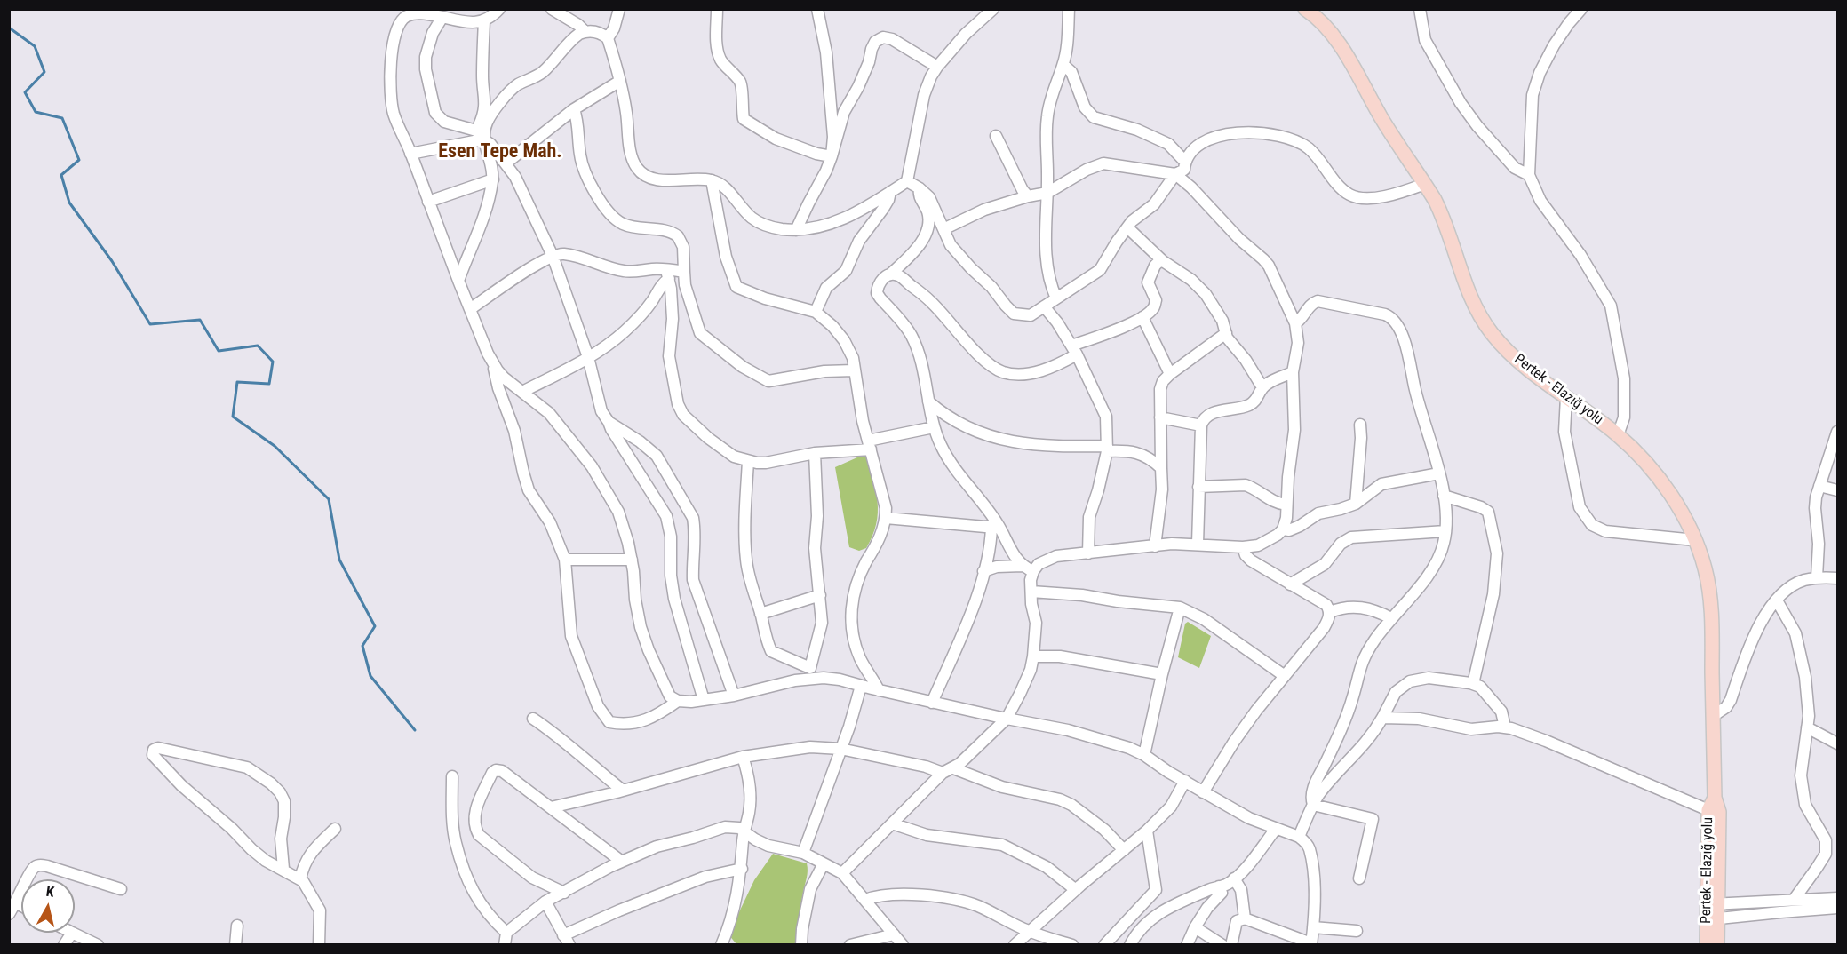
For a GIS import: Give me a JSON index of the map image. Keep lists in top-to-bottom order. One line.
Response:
{"streets":{"main road":["Pertek - Elazığ yolu"]},"districts":["Esen Tepe Mah."],"north":"top"}
